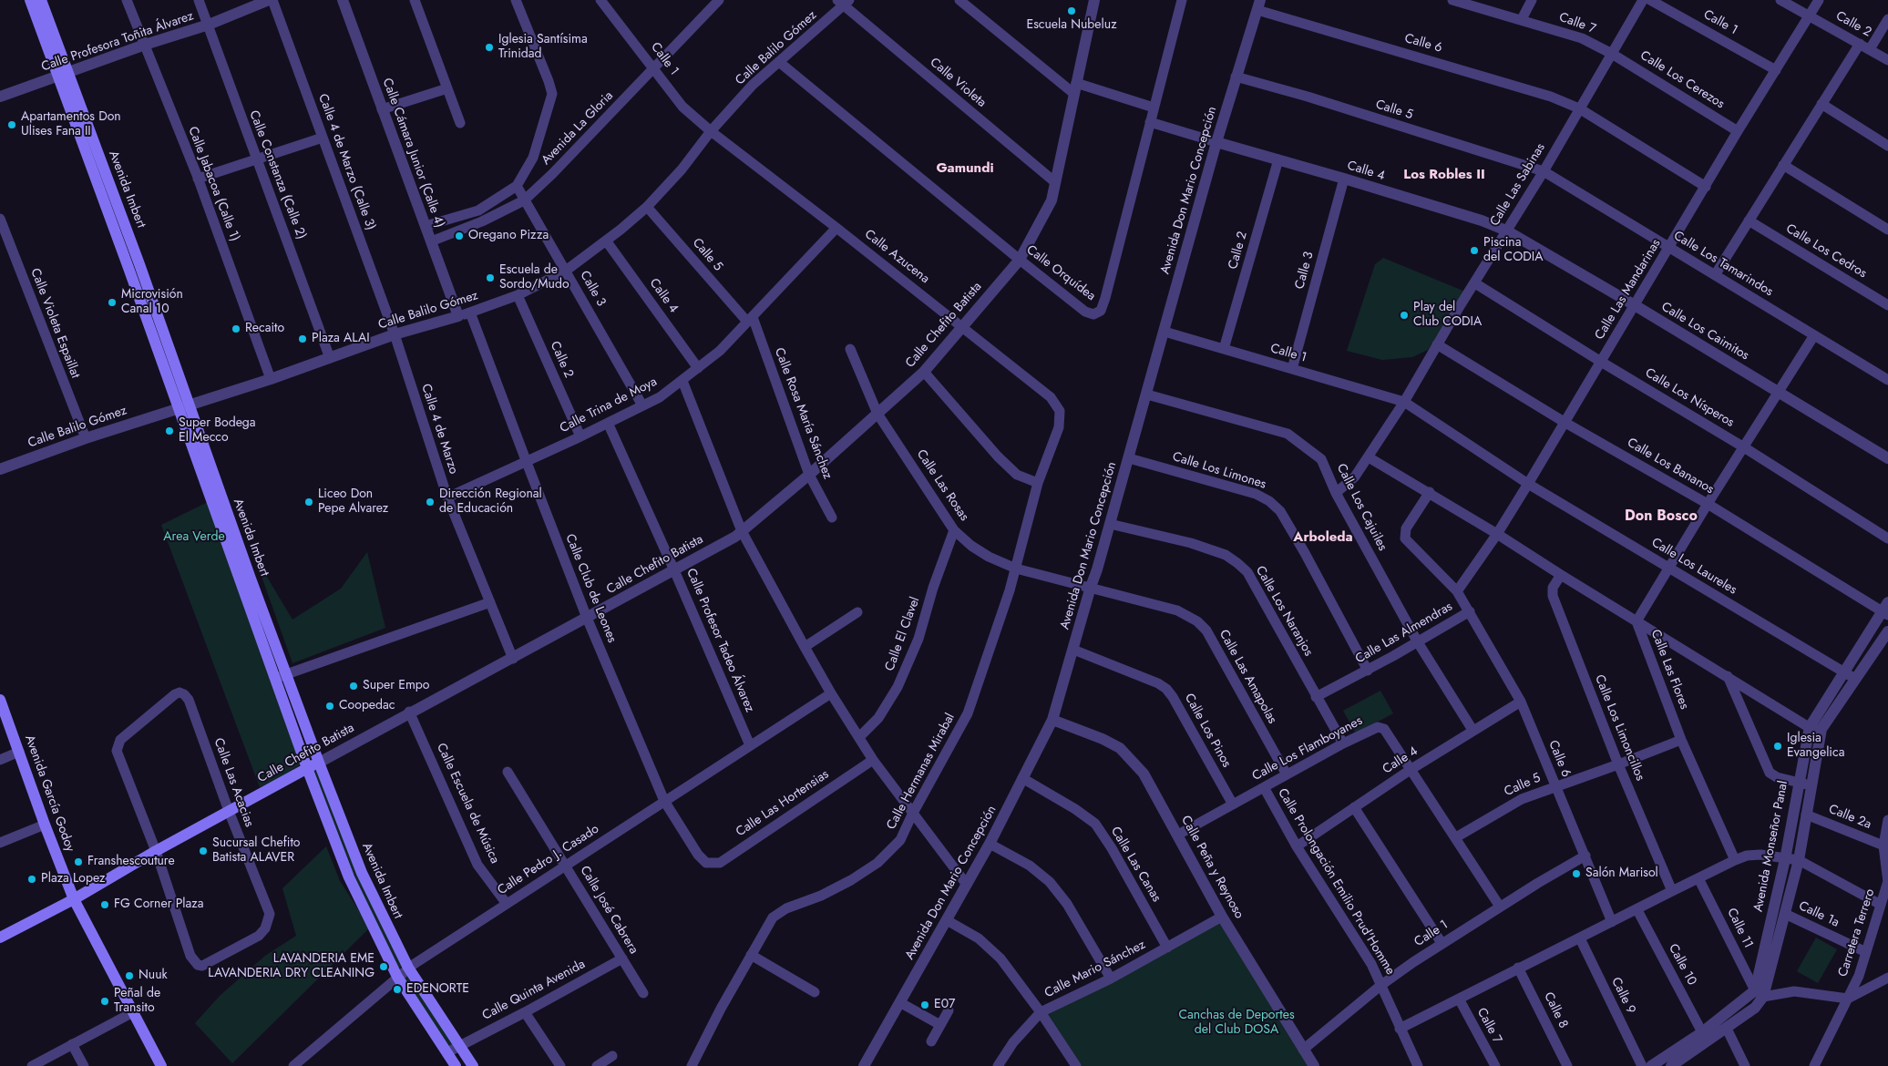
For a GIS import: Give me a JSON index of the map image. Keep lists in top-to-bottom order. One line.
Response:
{"streets":{"main road":["Avenida Imbert","Calle Chefito Batista","Avenida García Godoy"],"street":["Calle 1","Calle 7","Calle 2","Calle Profesora Toñita Álvarez","Calle 6","Calle Balilo Gómez","Calle Los Cerezos","Calle Violeta","Calle 5","Avenida La Gloria","Calle Cámara Junior (Calle 4)","Calle 4 de Marzo (Calle 3)","Calle 4","Calle Constanza (Calle 2)","Calle Jabacoa (Calle 1)","Calle Las Sabinas","Avenida Don Mario Concepción","Calle Los Cedros","Calle Azucena","Calle Los Tamarindos","Calle 3","Calle Orquídea","Calle Las Mandarinas","Calle Violeta Espaillat","Calle Los Caimitos","Calle Los Nísperos","Calle Trina de Moya","Calle Rosa María Sánchez","Calle 4 de Marzo","Calle Los Bananos","Calle Los Limones","Calle Las Rosas","Calle Los Cajuiles","Calle Los Laureles","Calle Club de Leones","Calle Los Naranjos","Calle Las Almendras","Calle El Clavel","Calle Profesor Tadeo Álvarez","Calle Las Flores","Calle Las Amapolas","Calle Los Limoncillos","Calle Los Pinos","Calle Los Flamboyanes","Calle Hermanas Mirabal","Calle Las Acacias","Calle Escuela de Música","Calle Las Hortensias","Calle 2a","Avenida Monseñor Panal","Calle Pedro J. Casado","Calle Las Canas","Calle Peña y Reynoso","Calle Prolongación Emilio Prud'Homme","Calle José Cabrera","Calle 1a","Calle 11","Carretera Terrero","Calle 10","Calle Mario Sánchez","Calle Quinta Avenida","Calle 9","Calle 8"]},"crossings":[["Calle 1","Calle 2"],["Calle 1","Calle 6"],["Calle 1","Calle Balilo Gómez"],["Calle 1","Avenida La Gloria"],["Calle 1","Calle Las Sabinas"],["Calle 1","Avenida Don Mario Concepción"],["Calle 1","Calle Azucena"],["Calle 1","Calle 3"],["Calle 1","Calle Las Mandarinas"],["Calle 1","Calle Los Laureles"],["Calle 1","Calle Los Flamboyanes"],["Calle 1","Calle Peña y Reynoso"],["Calle 1","Calle Prolongación Emilio Prud'Homme"],["Calle 7","Calle Los Cerezos"],["Calle 7","Calle Las Sabinas"],["Calle 2","Calle Balilo Gómez"],["Calle 2","Calle 4"],["Calle 2","Calle Las Mandarinas"],["Calle 2","Calle Trina de Moya"],["Calle Profesora Toñita Álvarez","Calle Constanza (Calle 2)"],["Calle Profesora Toñita Álvarez","Calle Jabacoa (Calle 1)"],["Calle Profesora Toñita Álvarez","Avenida Imbert"],["Calle 6","Calle 5"],["Calle 6","Calle 4"],["Calle 6","Calle Las Sabinas"],["Calle 6","Avenida Don Mario Concepción"],["Calle 6","Calle Las Almendras"],["Calle Balilo Gómez","Calle Violeta"],["Calle Balilo Gómez","Calle 5"],["Calle Balilo Gómez","Calle Cámara Junior (Calle 4)"],["Calle Balilo Gómez","Calle 4 de Marzo (Calle 3)"],["Calle Balilo Gómez","Calle 4"],["Calle Balilo Gómez","Calle Constanza (Calle 2)"],["Calle Balilo Gómez","Calle Jabacoa (Calle 1)"],["Calle Balilo Gómez","Avenida Imbert"],["Calle Balilo Gómez","Calle Azucena"],["Calle Balilo Gómez","Calle 3"],["Calle Balilo Gómez","Calle Orquídea"],["Calle Balilo Gómez","Calle Violeta Espaillat"],["Calle Balilo Gómez","Calle 4 de Marzo"],["Calle Balilo Gómez","Calle Club de Leones"],["Calle Los Cerezos","Calle Las Sabinas"],["Calle Los Cerezos","Calle Las Mandarinas"],["Calle Violeta","Calle Chefito Batista"],["Calle 5","Calle Las Sabinas"],["Calle 5","Avenida Don Mario Concepción"],["Calle 5","Calle Los Tamarindos"],["Calle 5","Calle Trina de Moya"],["Calle 5","Calle Rosa María Sánchez"],["Calle 5","Calle Las Flores"],["Calle 5","Calle Los Limoncillos"],["Calle 5","Calle Los Flamboyanes"],["Avenida La Gloria","Calle Cámara Junior (Calle 4)"],["Avenida La Gloria","Calle 3"],["Calle 4 de Marzo (Calle 3)","Calle 4 de Marzo"],["Calle 4","Calle Las Sabinas"],["Calle 4","Avenida Don Mario Concepción"],["Calle 4","Calle 3"],["Calle 4","Calle Los Caimitos"],["Calle 4","Calle Trina de Moya"],["Calle 4","Calle Los Cajuiles"],["Calle 4","Calle Los Flamboyanes"],["Calle 4","Calle Prolongación Emilio Prud'Homme"],["Calle Las Sabinas","Calle Los Tamarindos"],["Calle Las Sabinas","Calle Los Caimitos"],["Calle Las Sabinas","Calle Los Nísperos"],["Calle Las Sabinas","Calle Los Bananos"],["Calle Las Sabinas","Calle Los Cajuiles"],["Calle Las Sabinas","Calle Los Laureles"],["Avenida Imbert","Calle Chefito Batista"],["Avenida Imbert","Calle Pedro J. Casado"],["Avenida Imbert","Calle Quinta Avenida"],["Avenida Don Mario Concepción","Calle Los Limones"],["Avenida Don Mario Concepción","Calle Las Rosas"],["Avenida Don Mario Concepción","Calle Los Cajuiles"],["Avenida Don Mario Concepción","Calle Los Naranjos"],["Avenida Don Mario Concepción","Calle Las Amapolas"],["Avenida Don Mario Concepción","Calle Los Pinos"],["Avenida Don Mario Concepción","Calle Las Canas"],["Avenida Don Mario Concepción","Calle Peña y Reynoso"],["Calle Azucena","Calle Chefito Batista"],["Calle Azucena","Calle Trina de Moya"],["Calle Azucena","Calle Hermanas Mirabal"],["Calle Los Tamarindos","Calle Las Mandarinas"],["Calle Los Tamarindos","Calle Las Flores"],["Calle 3","Calle Trina de Moya"],["Calle Orquídea","Calle Chefito Batista"],["Calle Las Mandarinas","Calle Los Caimitos"],["Calle Las Mandarinas","Calle Los Nísperos"],["Calle Las Mandarinas","Calle Los Bananos"],["Calle Las Mandarinas","Calle Los Laureles"],["Calle Las Mandarinas","Calle Las Almendras"],["Calle Chefito Batista","Calle Rosa María Sánchez"],["Calle Chefito Batista","Calle 4 de Marzo"],["Calle Chefito Batista","Calle Las Rosas"],["Calle Chefito Batista","Calle Club de Leones"],["Calle Chefito Batista","Calle Profesor Tadeo Álvarez"],["Calle Chefito Batista","Calle Las Acacias"],["Calle Chefito Batista","Avenida García Godoy"],["Calle Chefito Batista","Calle Escuela de Música"],["Calle Los Caimitos","Calle Las Flores"],["Calle Los Nísperos","Calle Las Flores"],["Calle Trina de Moya","Calle Rosa María Sánchez"],["Calle Trina de Moya","Calle 4 de Marzo"],["Calle Trina de Moya","Calle Club de Leones"],["Calle Trina de Moya","Calle Profesor Tadeo Álvarez"],["Calle Los Bananos","Calle Las Flores"],["Calle Los Bananos","Avenida Monseñor Panal"],["Calle Los Limones","Calle Las Almendras"],["Calle Las Rosas","Calle El Clavel"],["Calle Las Rosas","Calle Las Amapolas"],["Calle Las Rosas","Calle Hermanas Mirabal"],["Calle Los Cajuiles","Calle Las Almendras"],["Calle Los Laureles","Calle Las Flores"],["Calle Los Laureles","Avenida Monseñor Panal"],["Calle Club de Leones","Calle Las Hortensias"],["Calle Club de Leones","Calle Pedro J. Casado"],["Calle Los Naranjos","Calle Las Almendras"],["Calle Los Naranjos","Calle Los Flamboyanes"],["Calle Profesor Tadeo Álvarez","Calle Pedro J. Casado"],["Calle Las Amapolas","Calle Los Flamboyanes"],["Calle Los Pinos","Calle Los Flamboyanes"],["Calle Los Flamboyanes","Calle Peña y Reynoso"],["Calle Los Flamboyanes","Calle Prolongación Emilio Prud'Homme"],["Calle Escuela de Música","Calle Pedro J. Casado"],["Calle 2a","Avenida Monseñor Panal"],["Avenida Monseñor Panal","Calle 1a"],["Avenida Monseñor Panal","Calle 11"],["Calle Pedro J. Casado","Calle José Cabrera"],["Calle Las Canas","Calle Mario Sánchez"],["Calle Peña y Reynoso","Calle Mario Sánchez"],["Calle José Cabrera","Calle Quinta Avenida"],["Calle 1a","Carretera Terrero"]],"districts":["Gamundi","Los Robles II","Don Bosco","Arboleda"],"parks":["Area Verde","Canchas de Deportes del Club DOSA"],"places":["Escuela Nubeluz","Iglesia Santísima Trinidad","Apartamentos Don Ulises Fana II","Oregano Pizza","Piscina del CODIA","Escuela de Sordo/Mudo","Microvisión Canal 10","Play del Club CODIA","Recaito","Plaza ALAI","Super Bodega El Mecco","Liceo Don Pepe Alvarez","Dirección Regional de Educación","Super Empo","Coopedac","Iglesia Evangelica","Sucursal Chefito Batista ALAVER","Franshescouture","Salón Marisol","Plaza Lopez","FG Corner Plaza","LAVANDERIA EME LAVANDERIA DRY CLEANING","Nuuk","EDENORTE","Peñal de Transito","E07"]}
